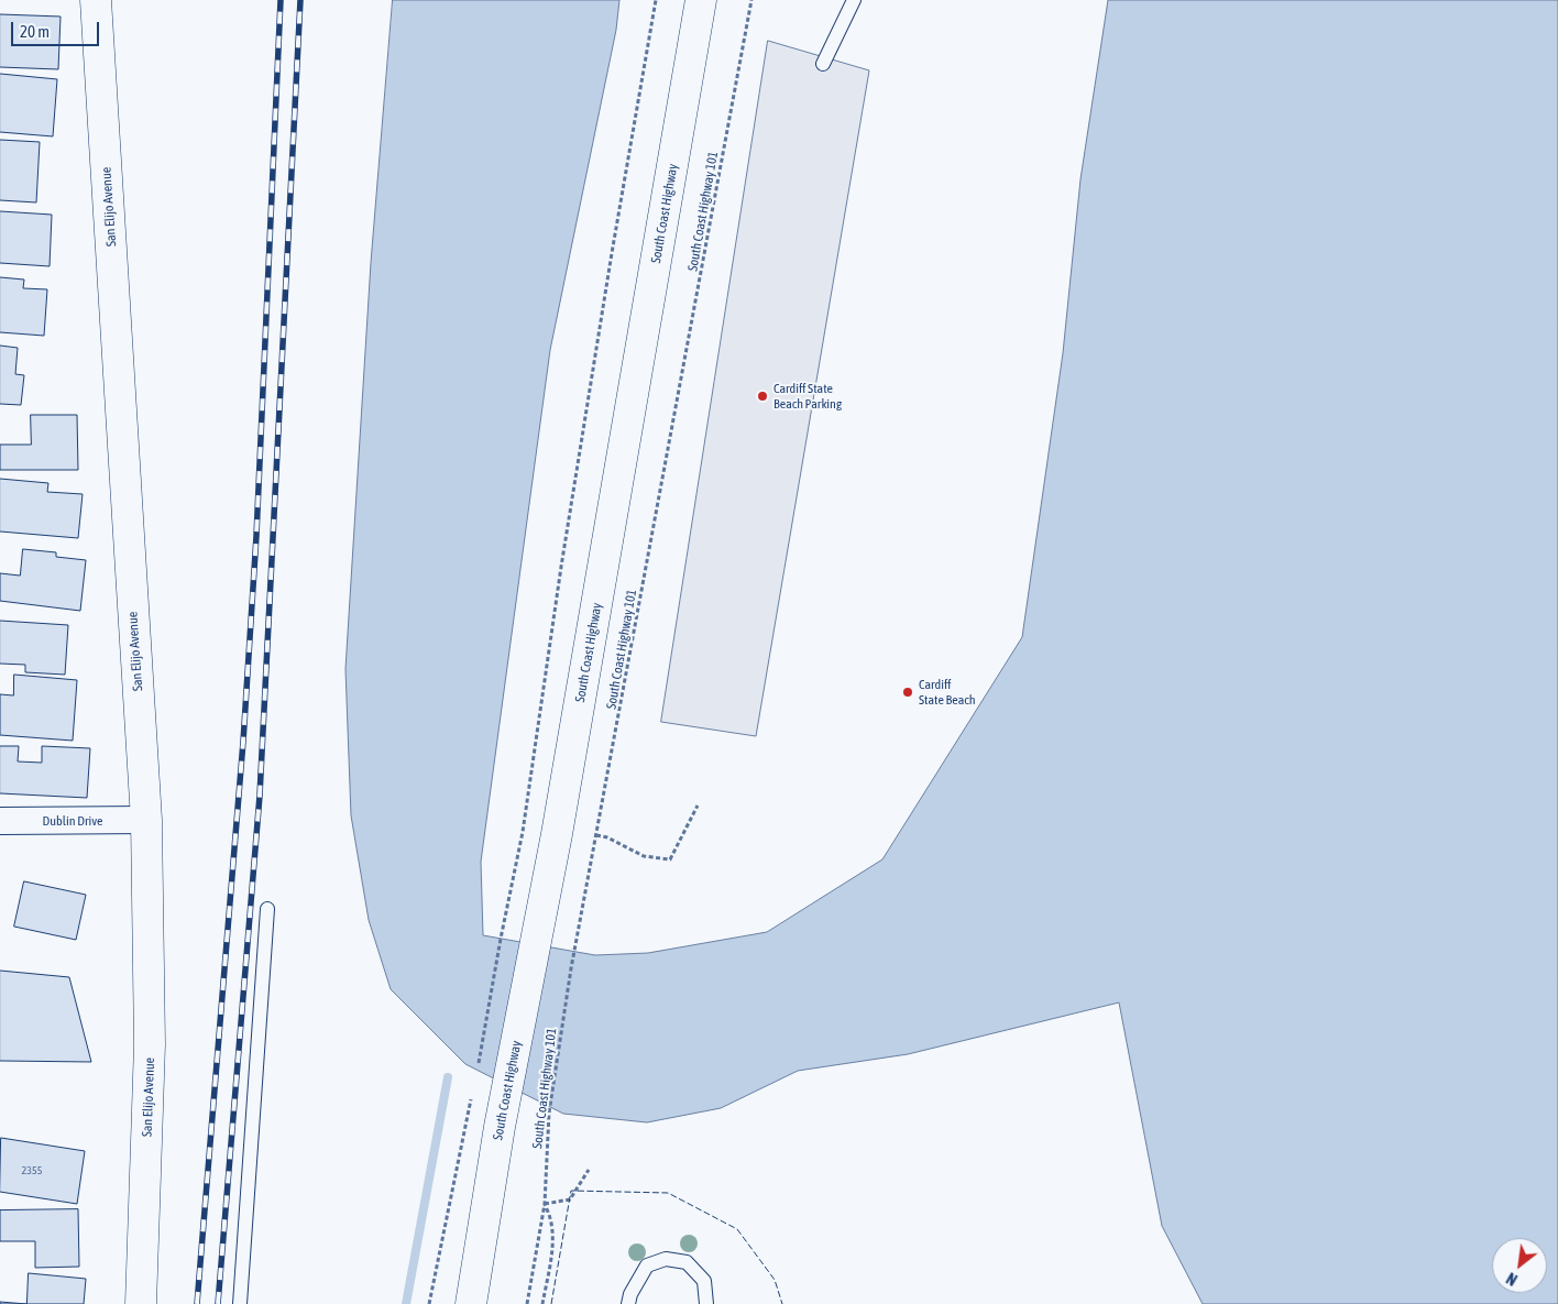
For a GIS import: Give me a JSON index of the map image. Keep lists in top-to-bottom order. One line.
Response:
{"streets":{"main road":["San Elijo Avenue","South Coast Highway"],"street":["Dublin Drive"],"path":["South Coast Highway 101"]},"crossings":[["San Elijo Avenue","Dublin Drive"]],"places":["Cardiff State Beach Parking","Cardiff State Beach"],"house_numbers":["2355"],"scale_bar":"20 m","north":"bottom left"}
